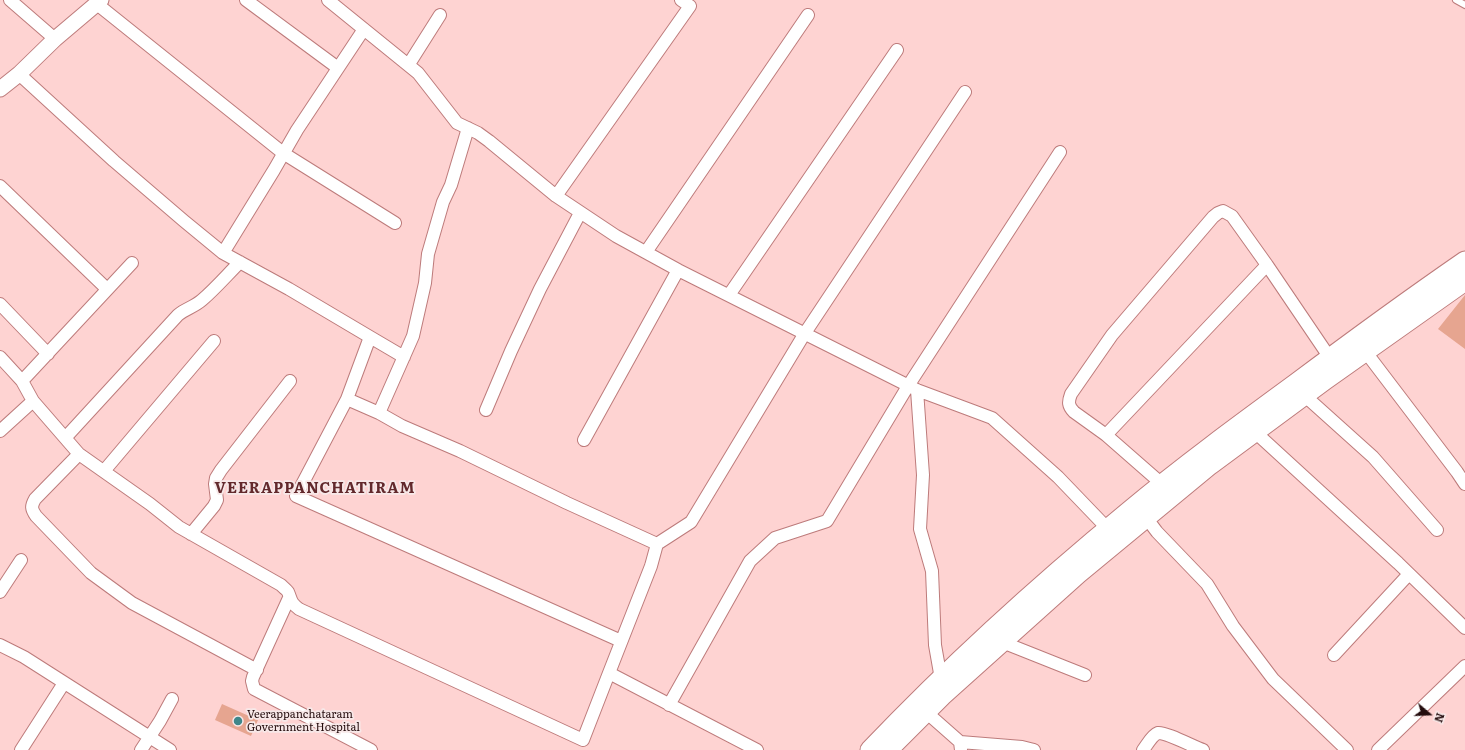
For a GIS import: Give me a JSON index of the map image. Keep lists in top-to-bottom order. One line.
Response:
{"districts":["VEERAPPANCHATIRAM"],"places":["Veerappanchataram Government Hospital"],"north":"right"}
